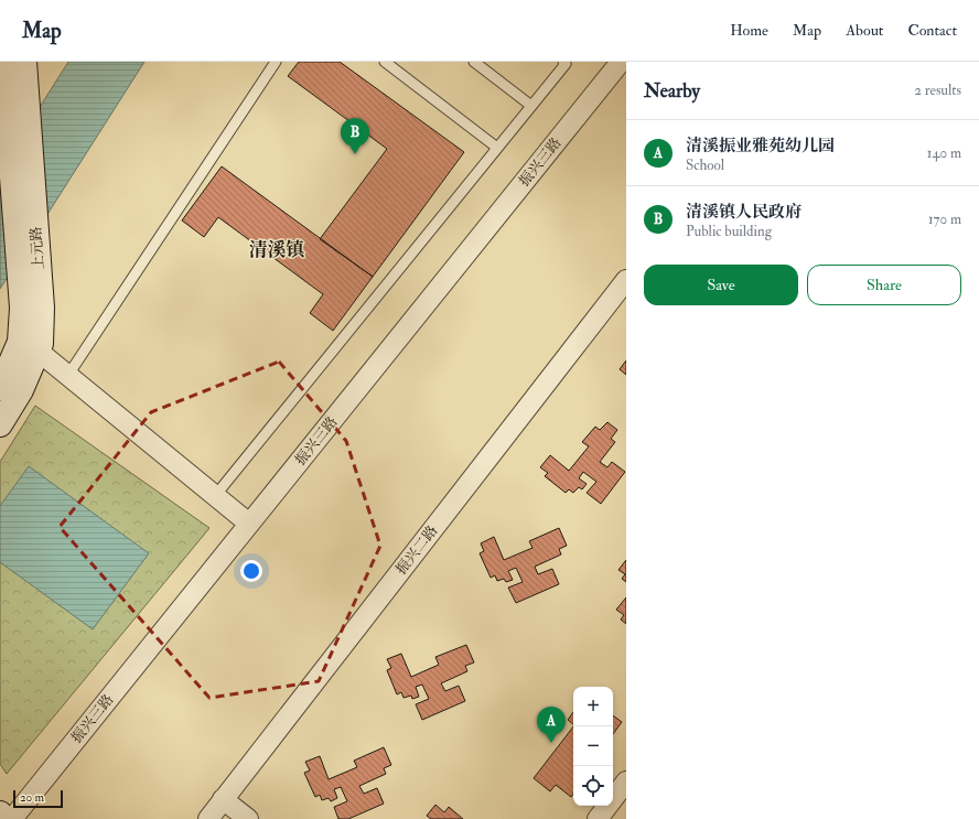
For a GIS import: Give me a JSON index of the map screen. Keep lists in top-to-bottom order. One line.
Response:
{"streets":{"street":["振兴三路","上元路","振兴二路"]},"districts":["清溪镇"],"scale_bar":"20 m","page":{"header":"Map","nav":["Home","Map","About","Contact"],"heading":["Nearby","2 results"],"pins":["B","A"],"list":[{"mark":"A","name":"清溪振业雅苑幼儿园","note":"School","value":"140 m"},{"mark":"B","name":"清溪镇人民政府","note":"Public building","value":"170 m"}],"buttons":["Save","Share"],"map_buttons":["+","−"],"scale":"20 m"}}
